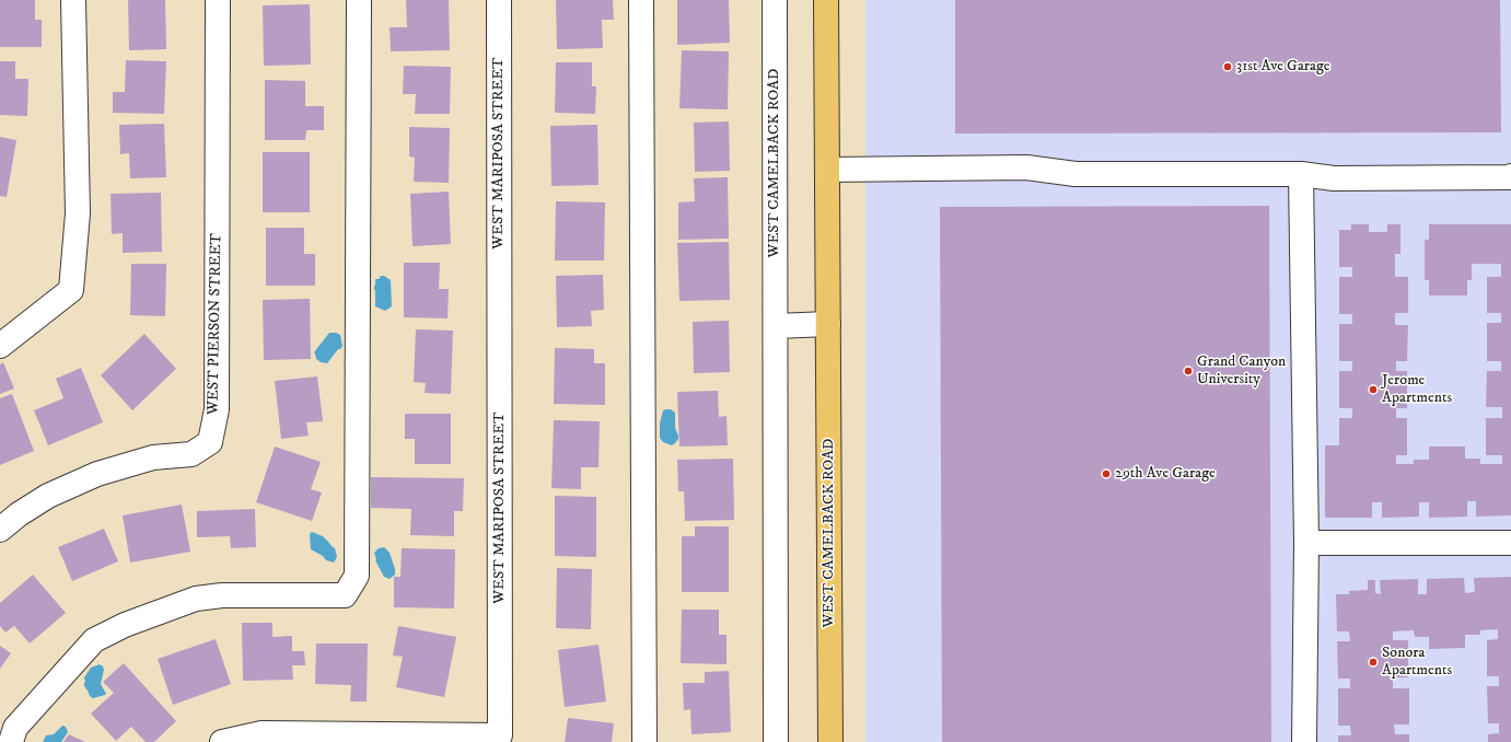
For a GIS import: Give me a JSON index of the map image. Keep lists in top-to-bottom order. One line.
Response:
{"streets":{"main road":["WEST CAMELBACK ROAD"],"street":["WEST MARIPOSA STREET","WEST PIERSON STREET"]},"places":["31st Ave Garage","Grand Canyon University","Jerome Apartments","29th Ave Garage","Sonora Apartments"]}
